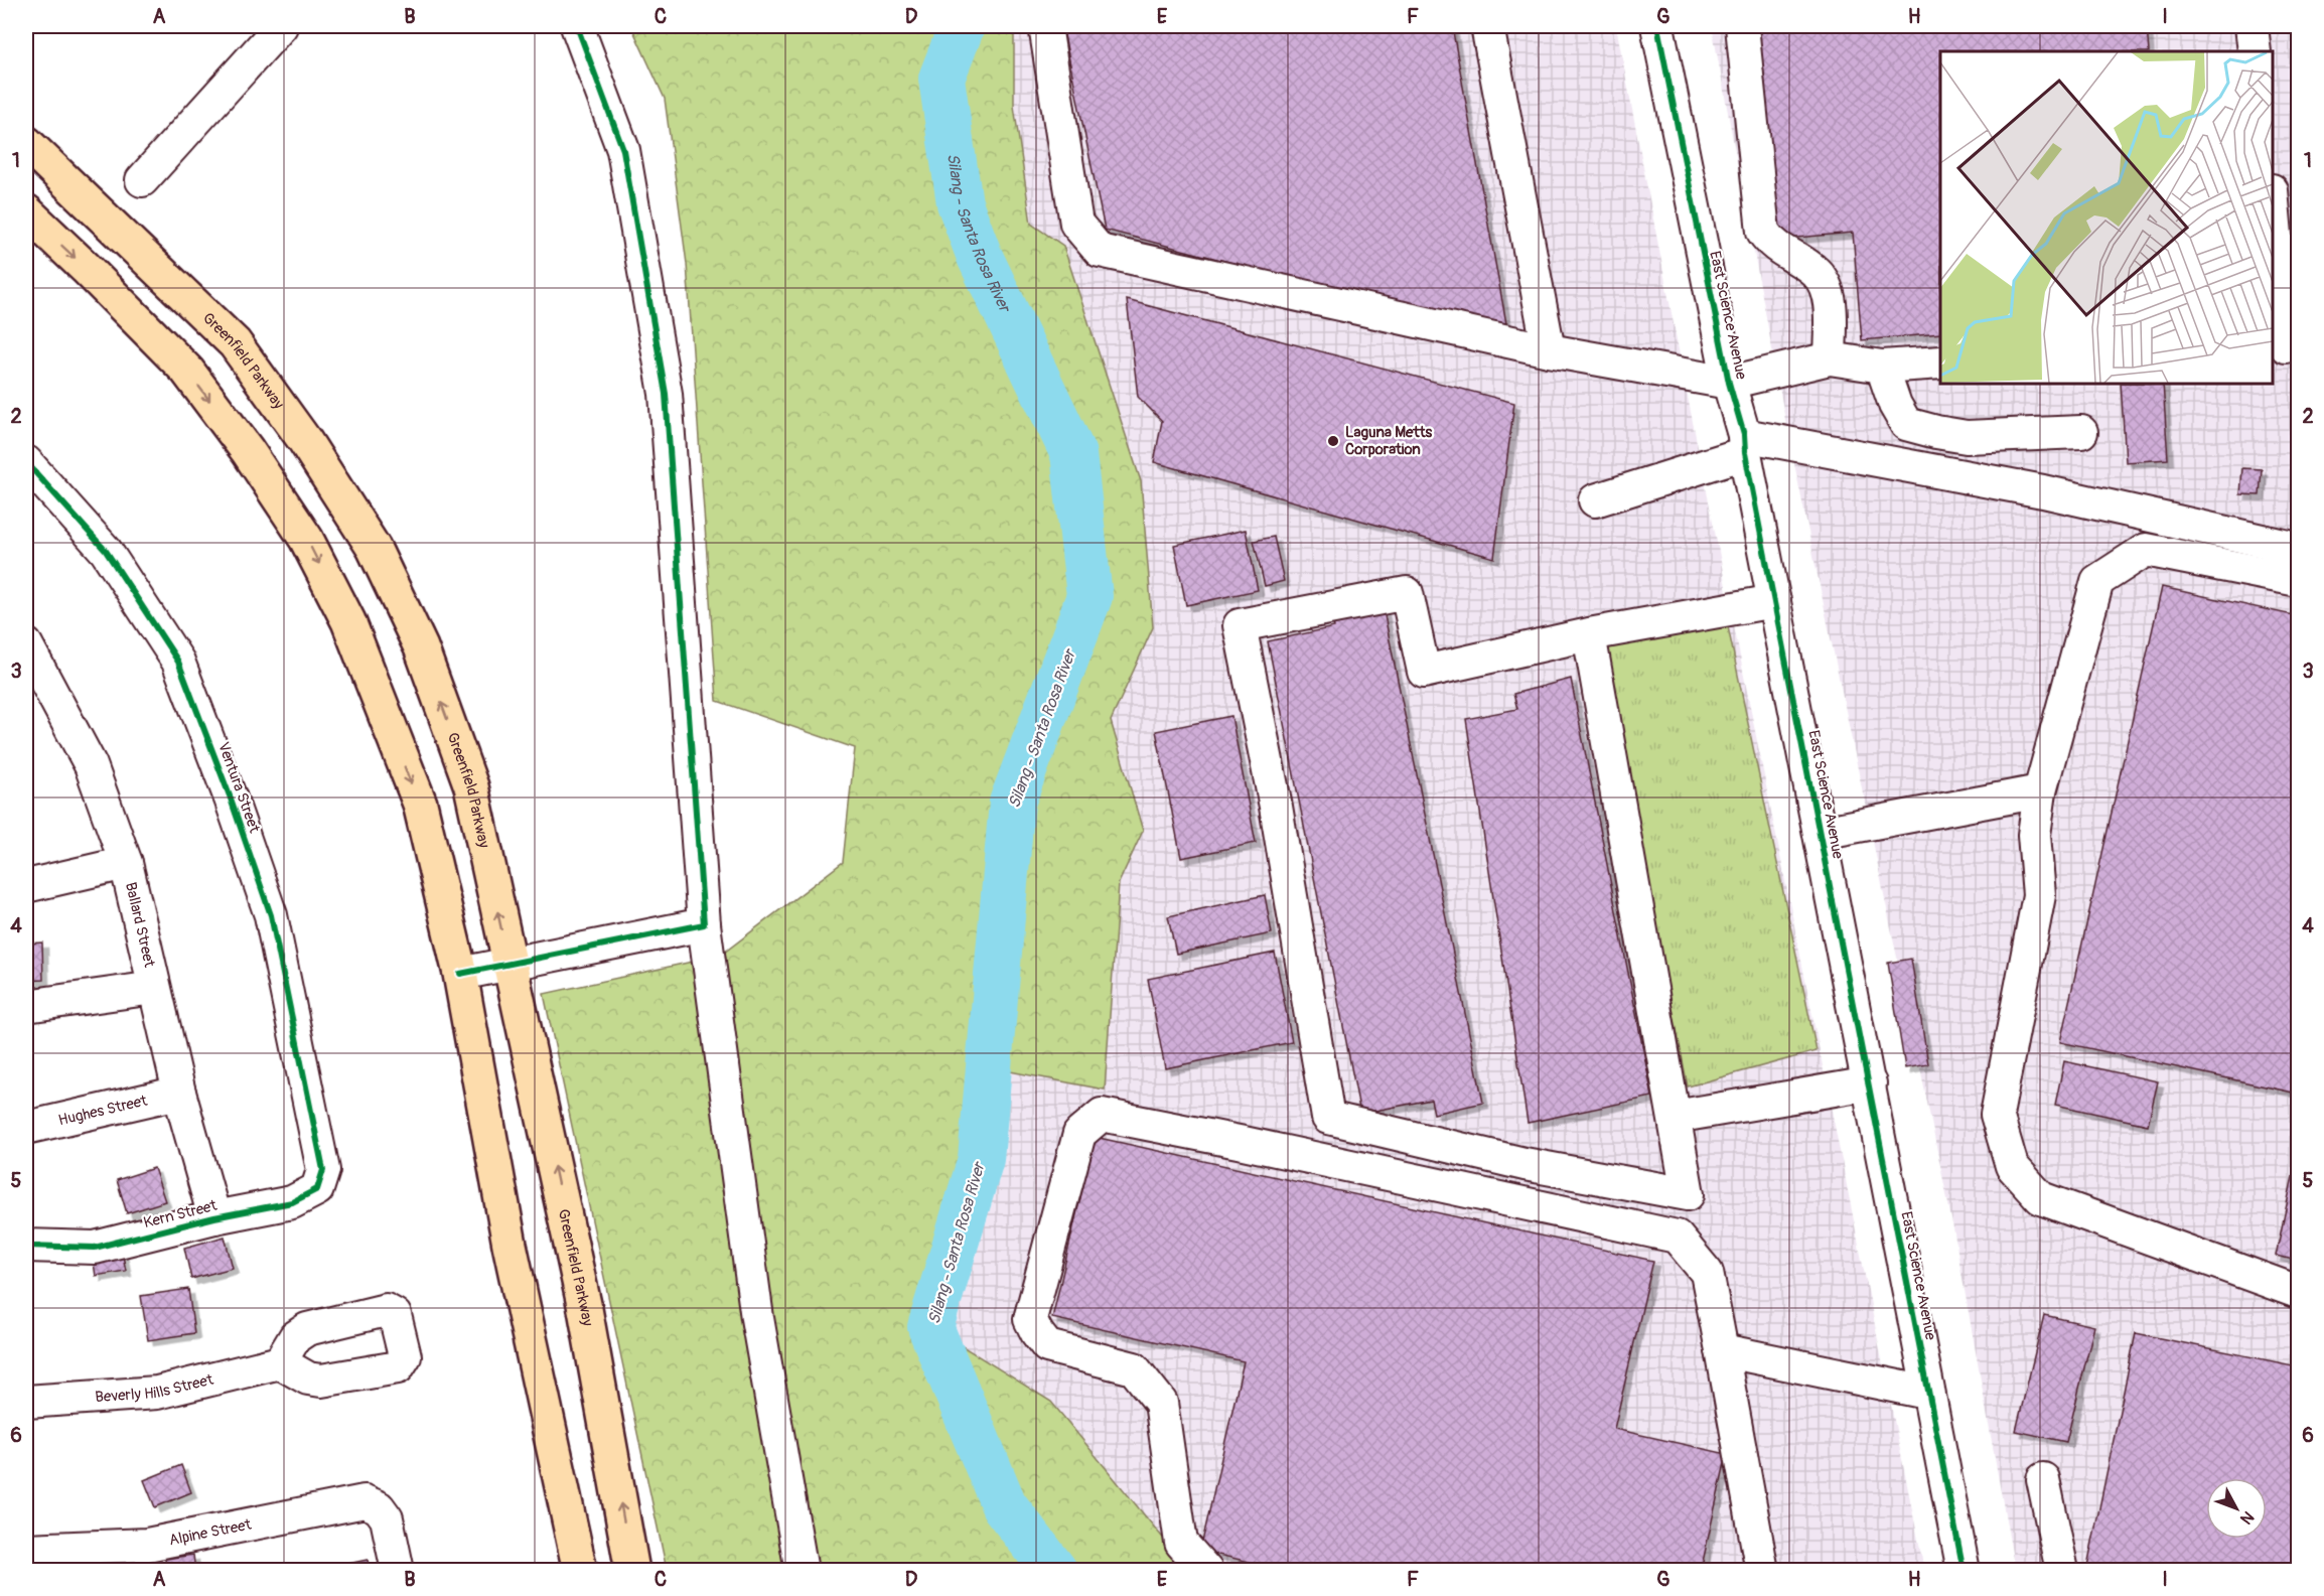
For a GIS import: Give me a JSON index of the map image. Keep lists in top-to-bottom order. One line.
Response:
{"streets":{"main road":["Greenfield Parkway"],"street":["East Science Avenue","Ventura Street","Ballard Street","Hughes Street","Kern Street","Beverly Hills Street","Alpine Street"]},"crossings":[["Ventura Street","Kern Street"],["Ballard Street","Hughes Street"],["Ballard Street","Kern Street"]],"water":["Silang - Santa Rosa River"],"places":["Laguna Metts Corporation"],"north":"bottom right","grid":{"columns":["A","B","C","D","E","F","G","H","I"],"rows":["1","2","3","4","5","6"]}}
